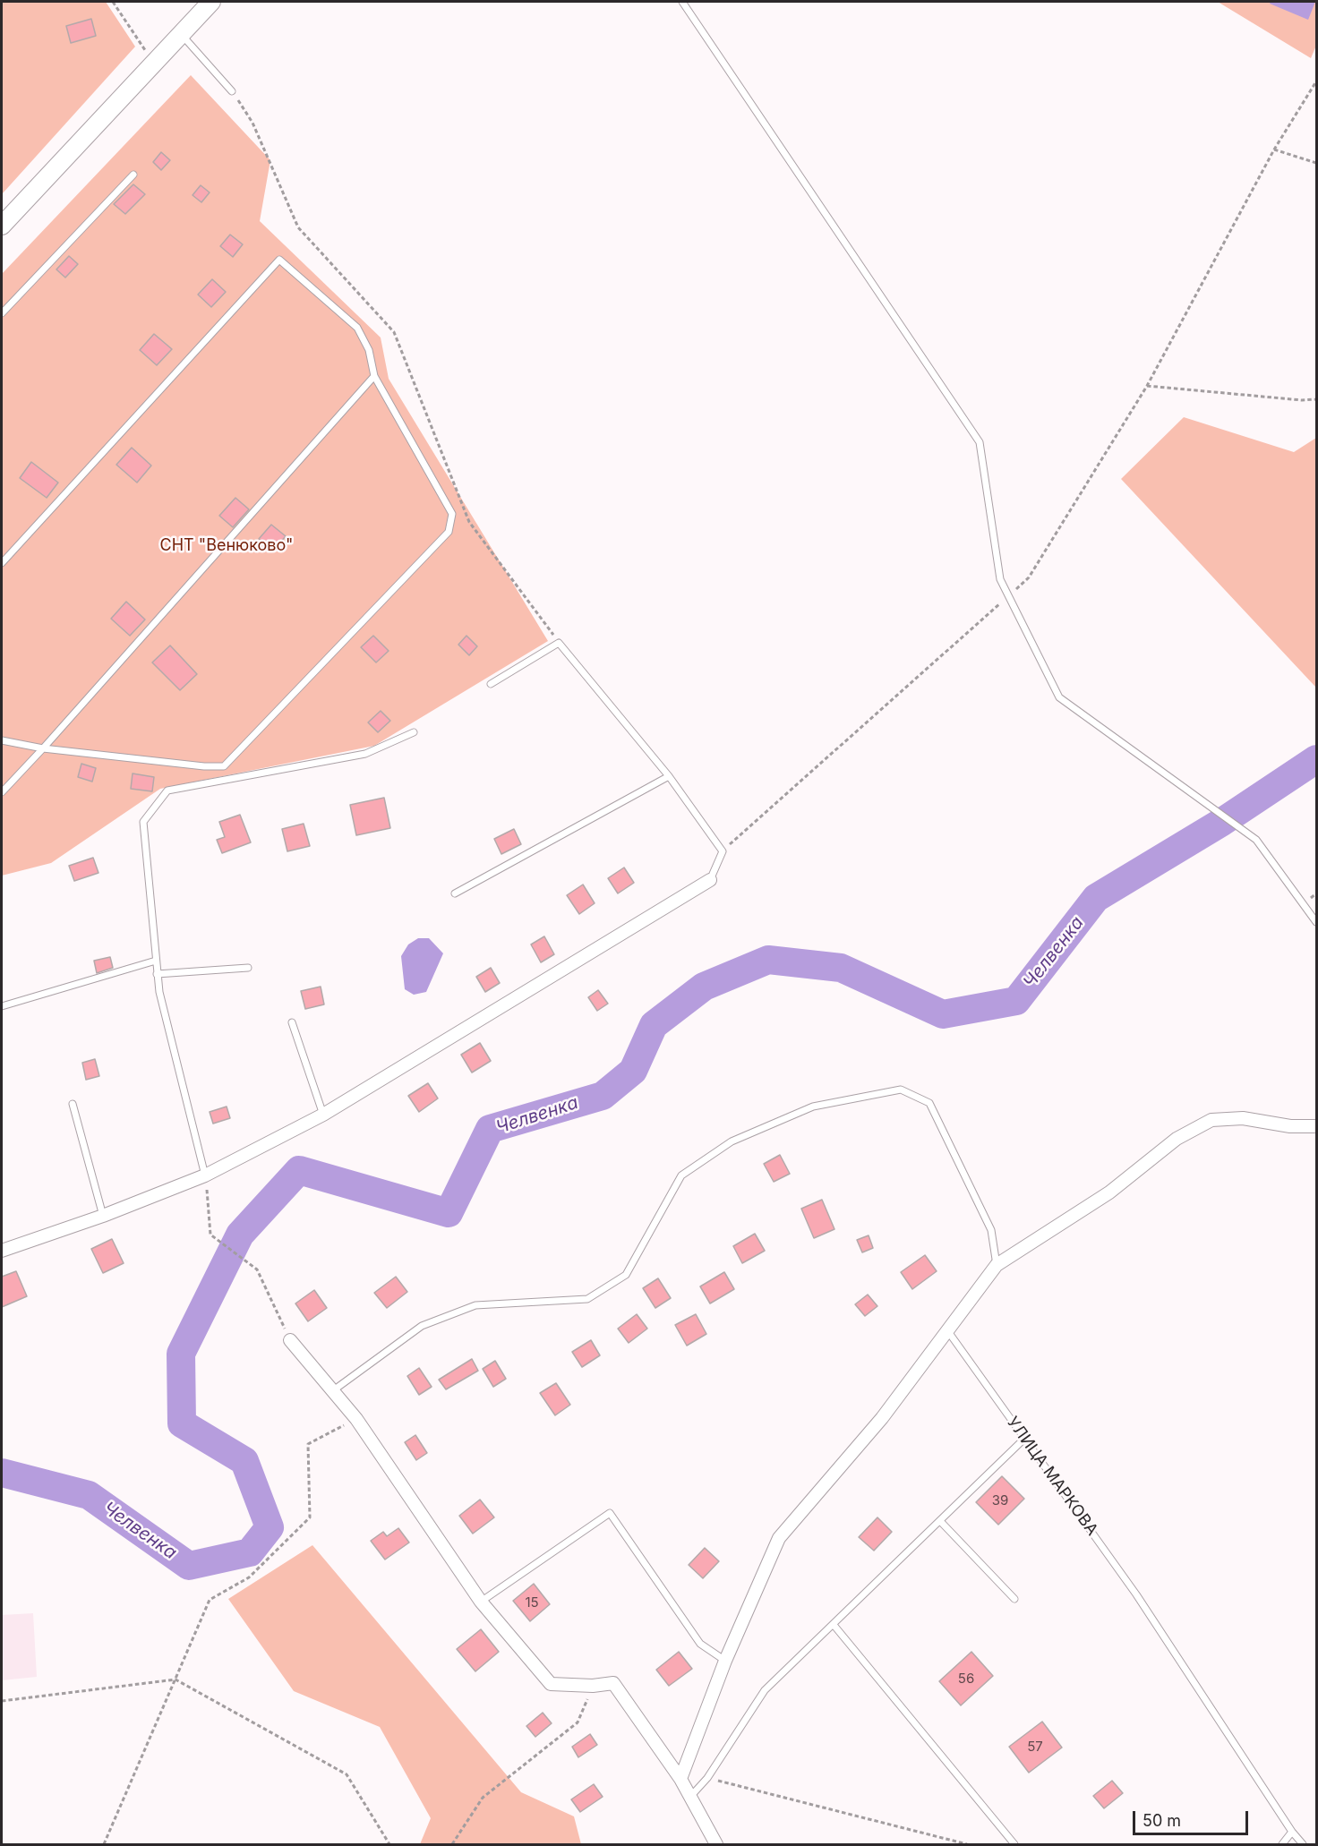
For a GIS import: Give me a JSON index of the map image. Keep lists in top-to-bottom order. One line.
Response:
{"streets":{"lane":["УЛИЦА МАРКОВА"]},"water":["Челвенка"],"parks":["СНТ \"Венюково\""],"house_numbers":["39","15","56","57"],"scale_bar":"50 m"}
